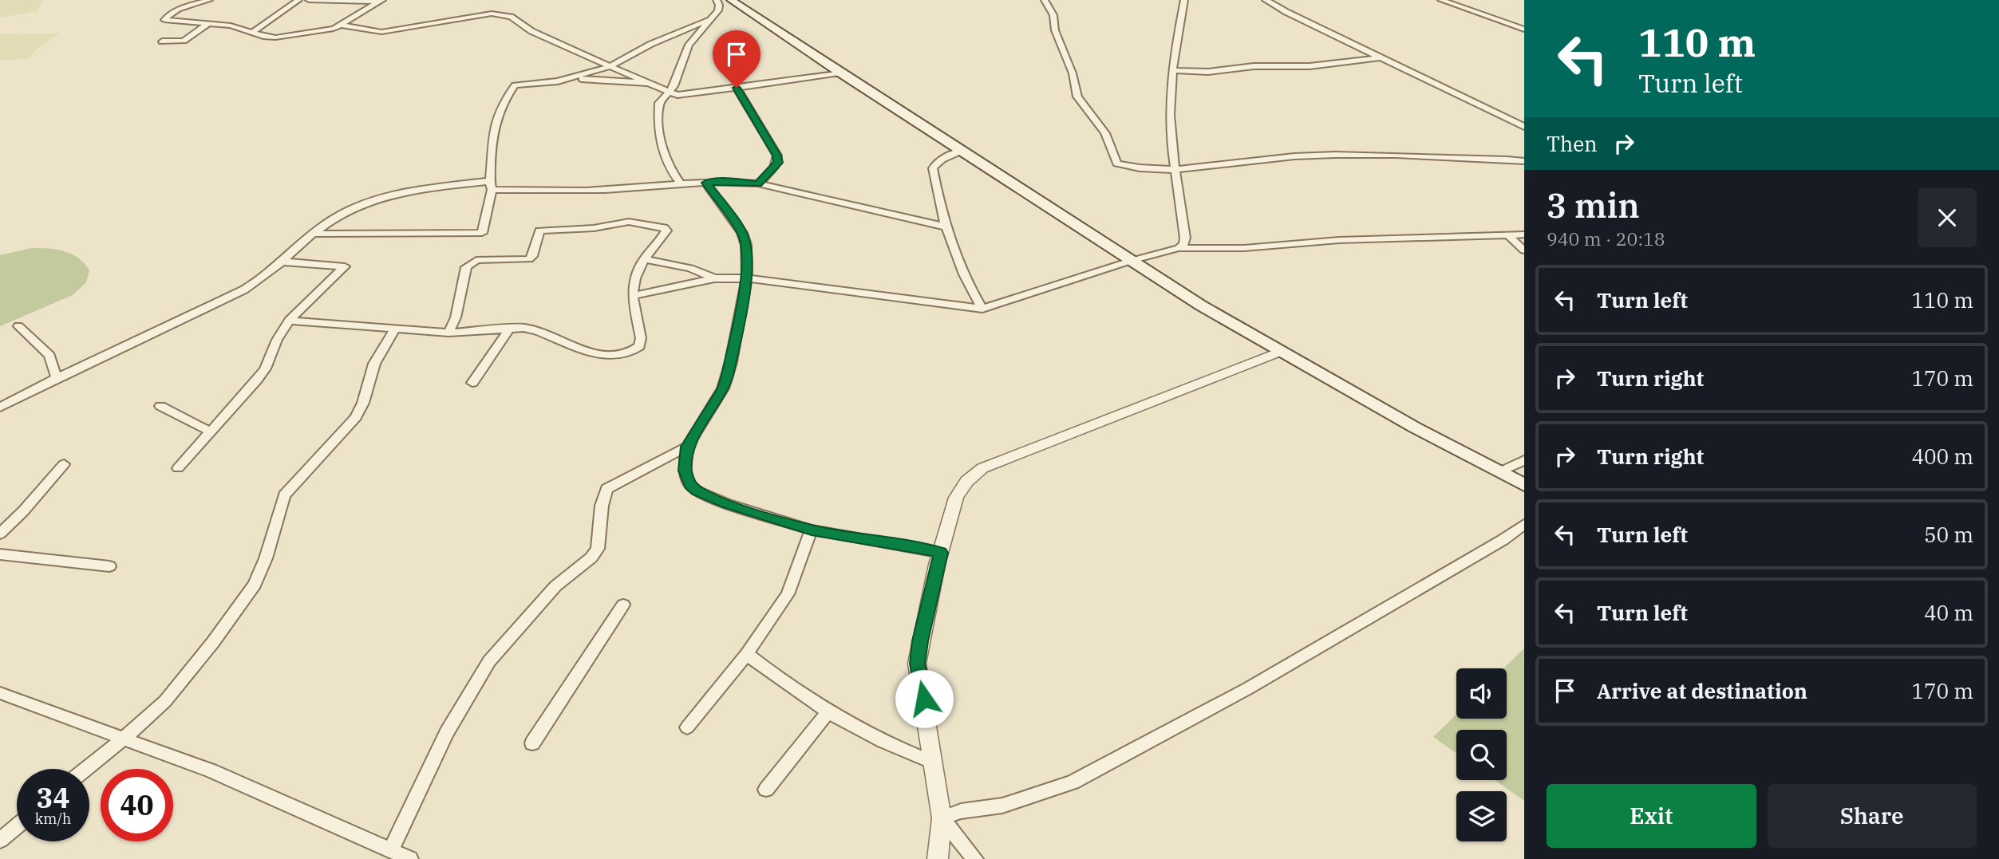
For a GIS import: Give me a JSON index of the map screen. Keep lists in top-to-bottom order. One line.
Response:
{"page":{"turn":["110 m","Turn left"],"then":"Then","heading":["3 min","940 m · 20:18"],"list":[{"name":"Turn left","value":"110 m"},{"name":"Turn right","value":"170 m"},{"name":"Turn right","value":"400 m"},{"name":"Turn left","value":"50 m"},{"name":"Turn left","value":"40 m"},{"name":"Arrive at destination","value":"170 m"}],"speed":"34 km/h","limit":"40","buttons":["Exit","Share"]}}
